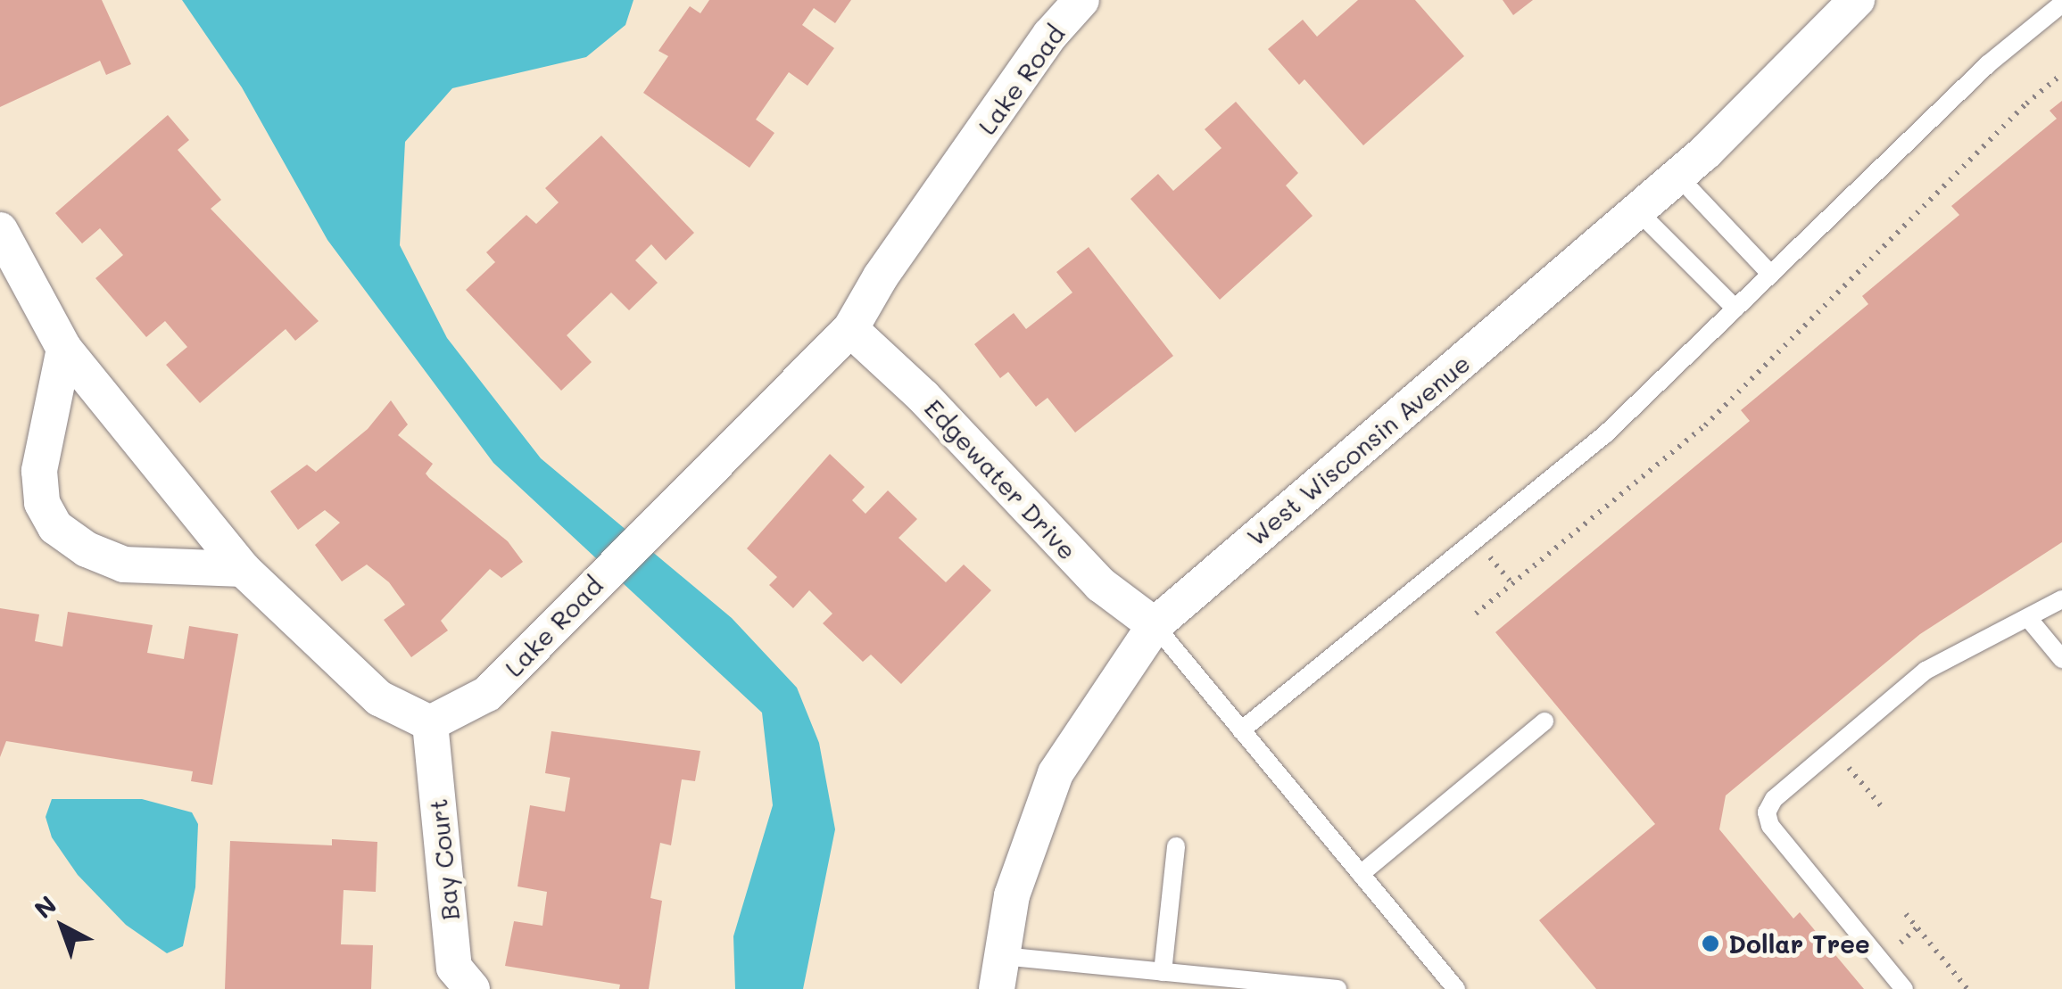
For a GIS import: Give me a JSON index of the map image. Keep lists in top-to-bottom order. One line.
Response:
{"streets":{"street":["Lake Road","West Wisconsin Avenue","Edgewater Drive","Bay Court"]},"crossings":[["Lake Road","Edgewater Drive"],["Lake Road","Bay Court"],["West Wisconsin Avenue","Edgewater Drive"]],"places":["Dollar Tree"],"north":"top left"}
